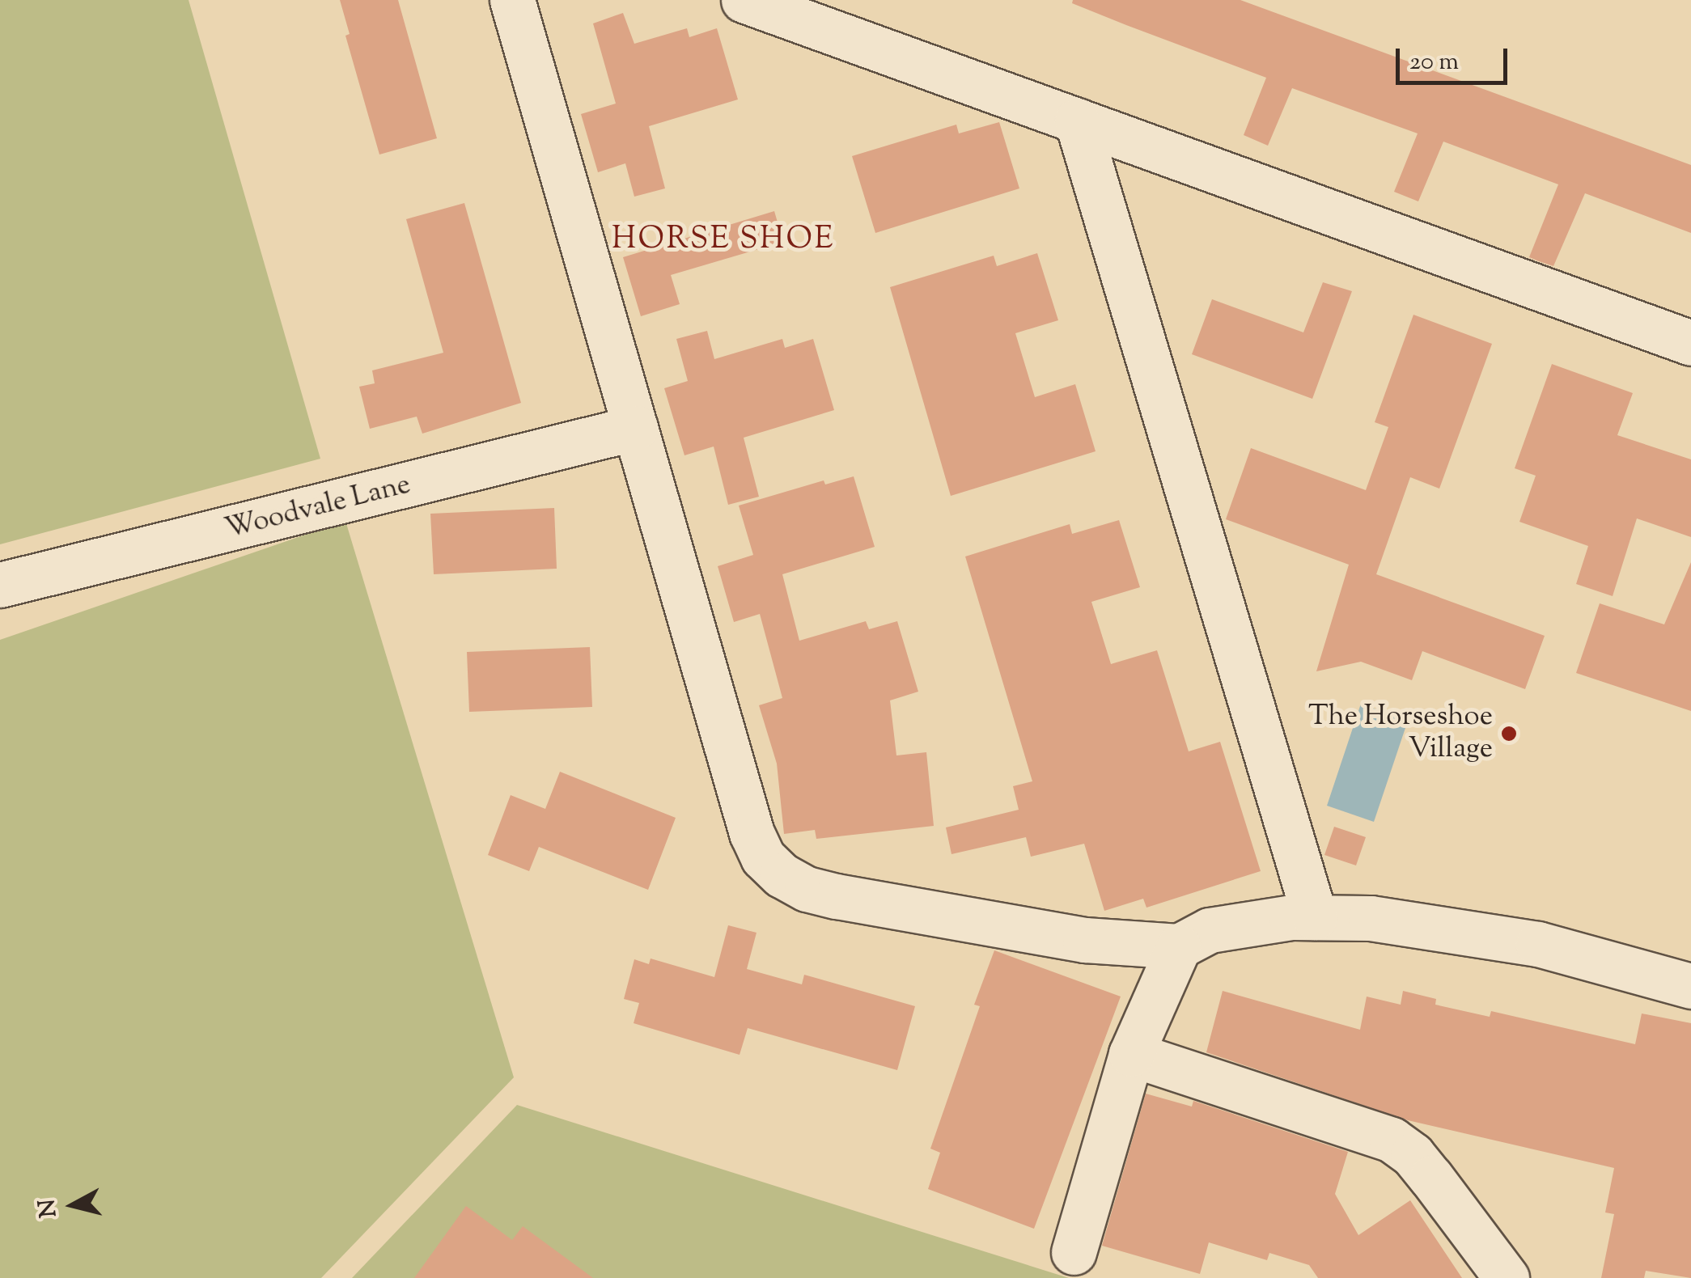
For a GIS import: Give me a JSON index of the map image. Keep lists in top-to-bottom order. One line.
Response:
{"streets":{"street":["Woodvale Lane"]},"districts":["HORSE SHOE"],"places":["The Horseshoe Village"],"scale_bar":"20 m","north":"left"}
